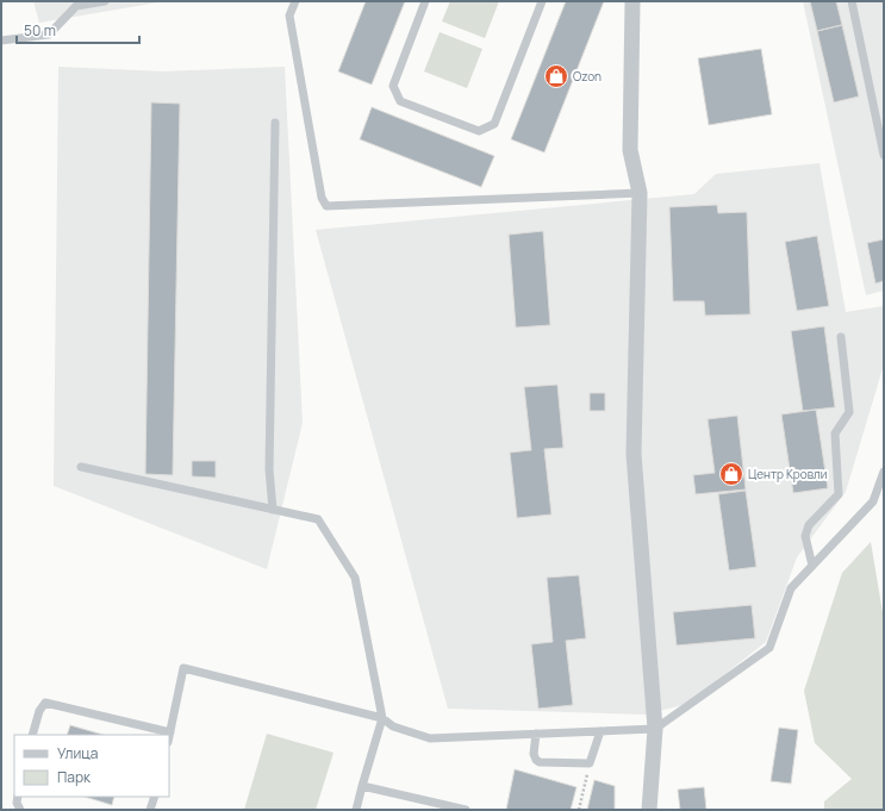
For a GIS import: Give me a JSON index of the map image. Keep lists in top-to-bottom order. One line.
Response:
{"places":{"shop":["Ozon","Центр Кровли"]},"legend":["Улица","Парк"],"scale_bar":"50 m"}
